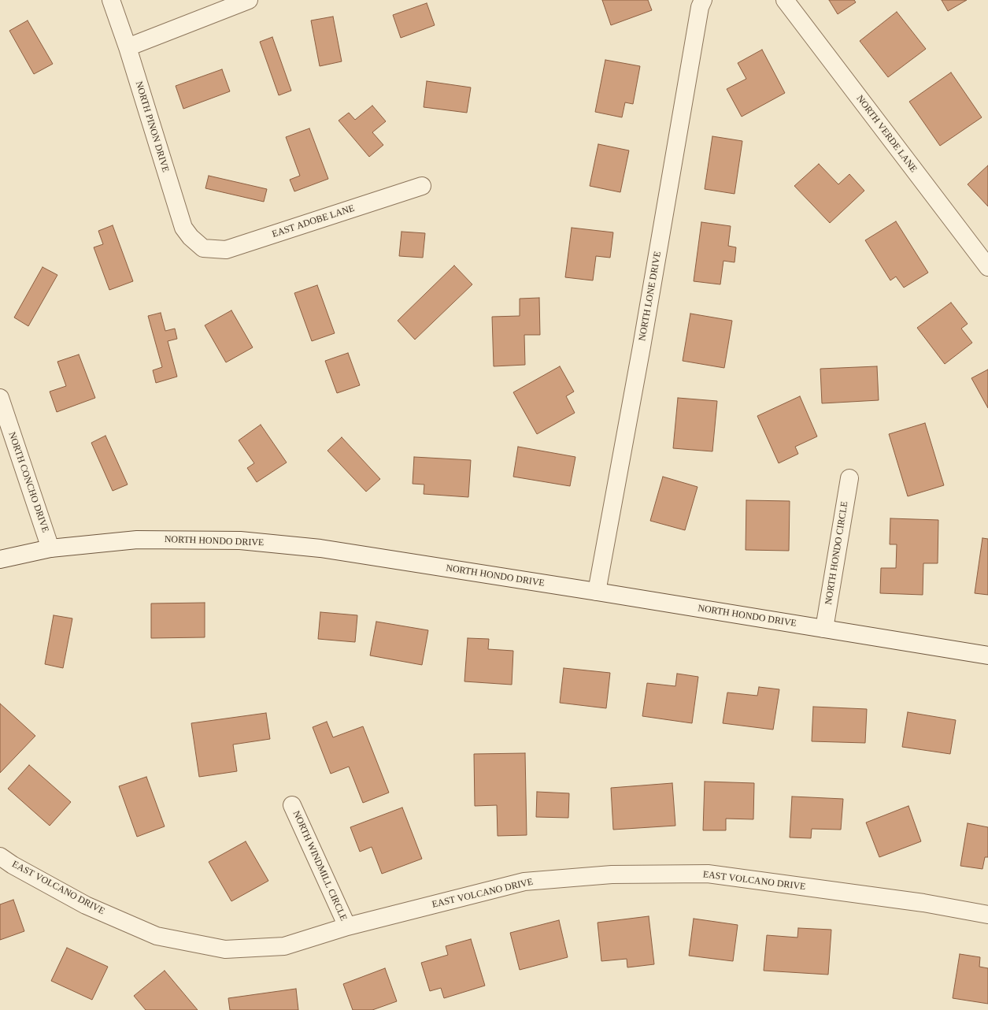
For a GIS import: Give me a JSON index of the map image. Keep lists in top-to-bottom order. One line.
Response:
{"streets":{"street":["NORTH PINON DRIVE","NORTH VERDE LANE","EAST ADOBE LANE","NORTH LONE DRIVE","NORTH CONCHO DRIVE","NORTH HONDO DRIVE","NORTH HONDO CIRCLE","NORTH WINDMILL CIRCLE","EAST VOLCANO DRIVE"]},"crossings":[["NORTH PINON DRIVE","EAST ADOBE LANE"],["NORTH LONE DRIVE","NORTH HONDO DRIVE"],["NORTH CONCHO DRIVE","NORTH HONDO DRIVE"],["NORTH HONDO DRIVE","NORTH HONDO CIRCLE"],["NORTH WINDMILL CIRCLE","EAST VOLCANO DRIVE"]]}
